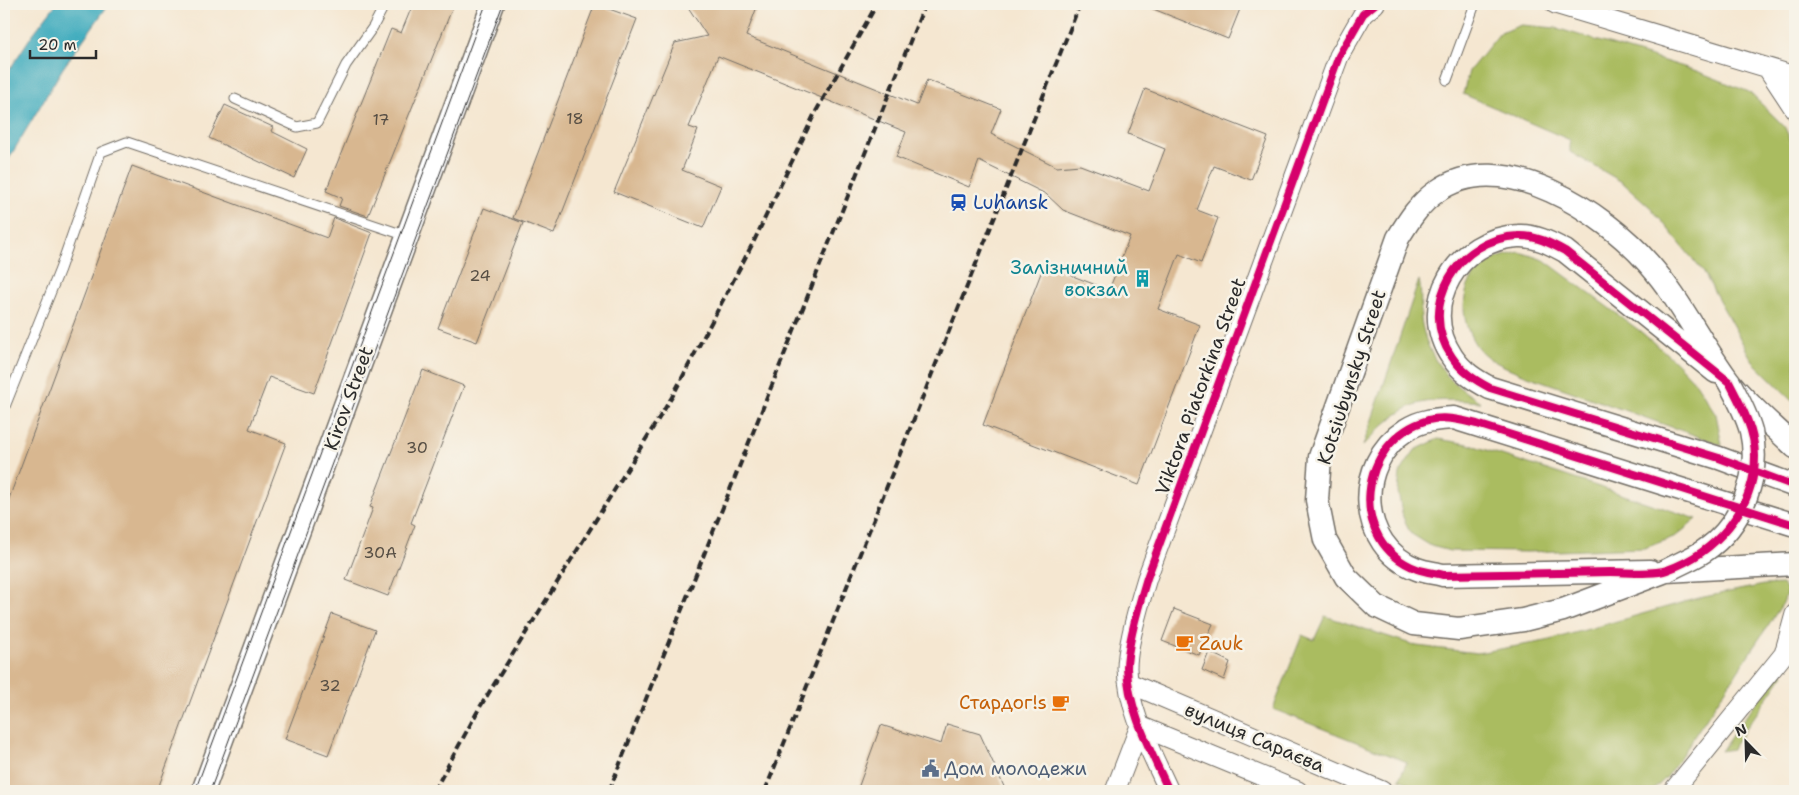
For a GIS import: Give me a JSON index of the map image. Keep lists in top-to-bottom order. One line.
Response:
{"streets":{"street":["Kotsiubynsky Street","Viktora Piatorkina Street","Kirov Street","вулиця Сараєва"]},"crossings":[["Viktora Piatorkina Street","вулиця Сараєва"]],"places":{"station":["Luhansk"],"building":["Залізничний вокзал"],"cafe":["Zauk","Стардог!s"],"public building":["Дом молодежи"]},"house_numbers":["18","17","24","30","30А","32"],"scale_bar":"20 m","north":"top left"}
